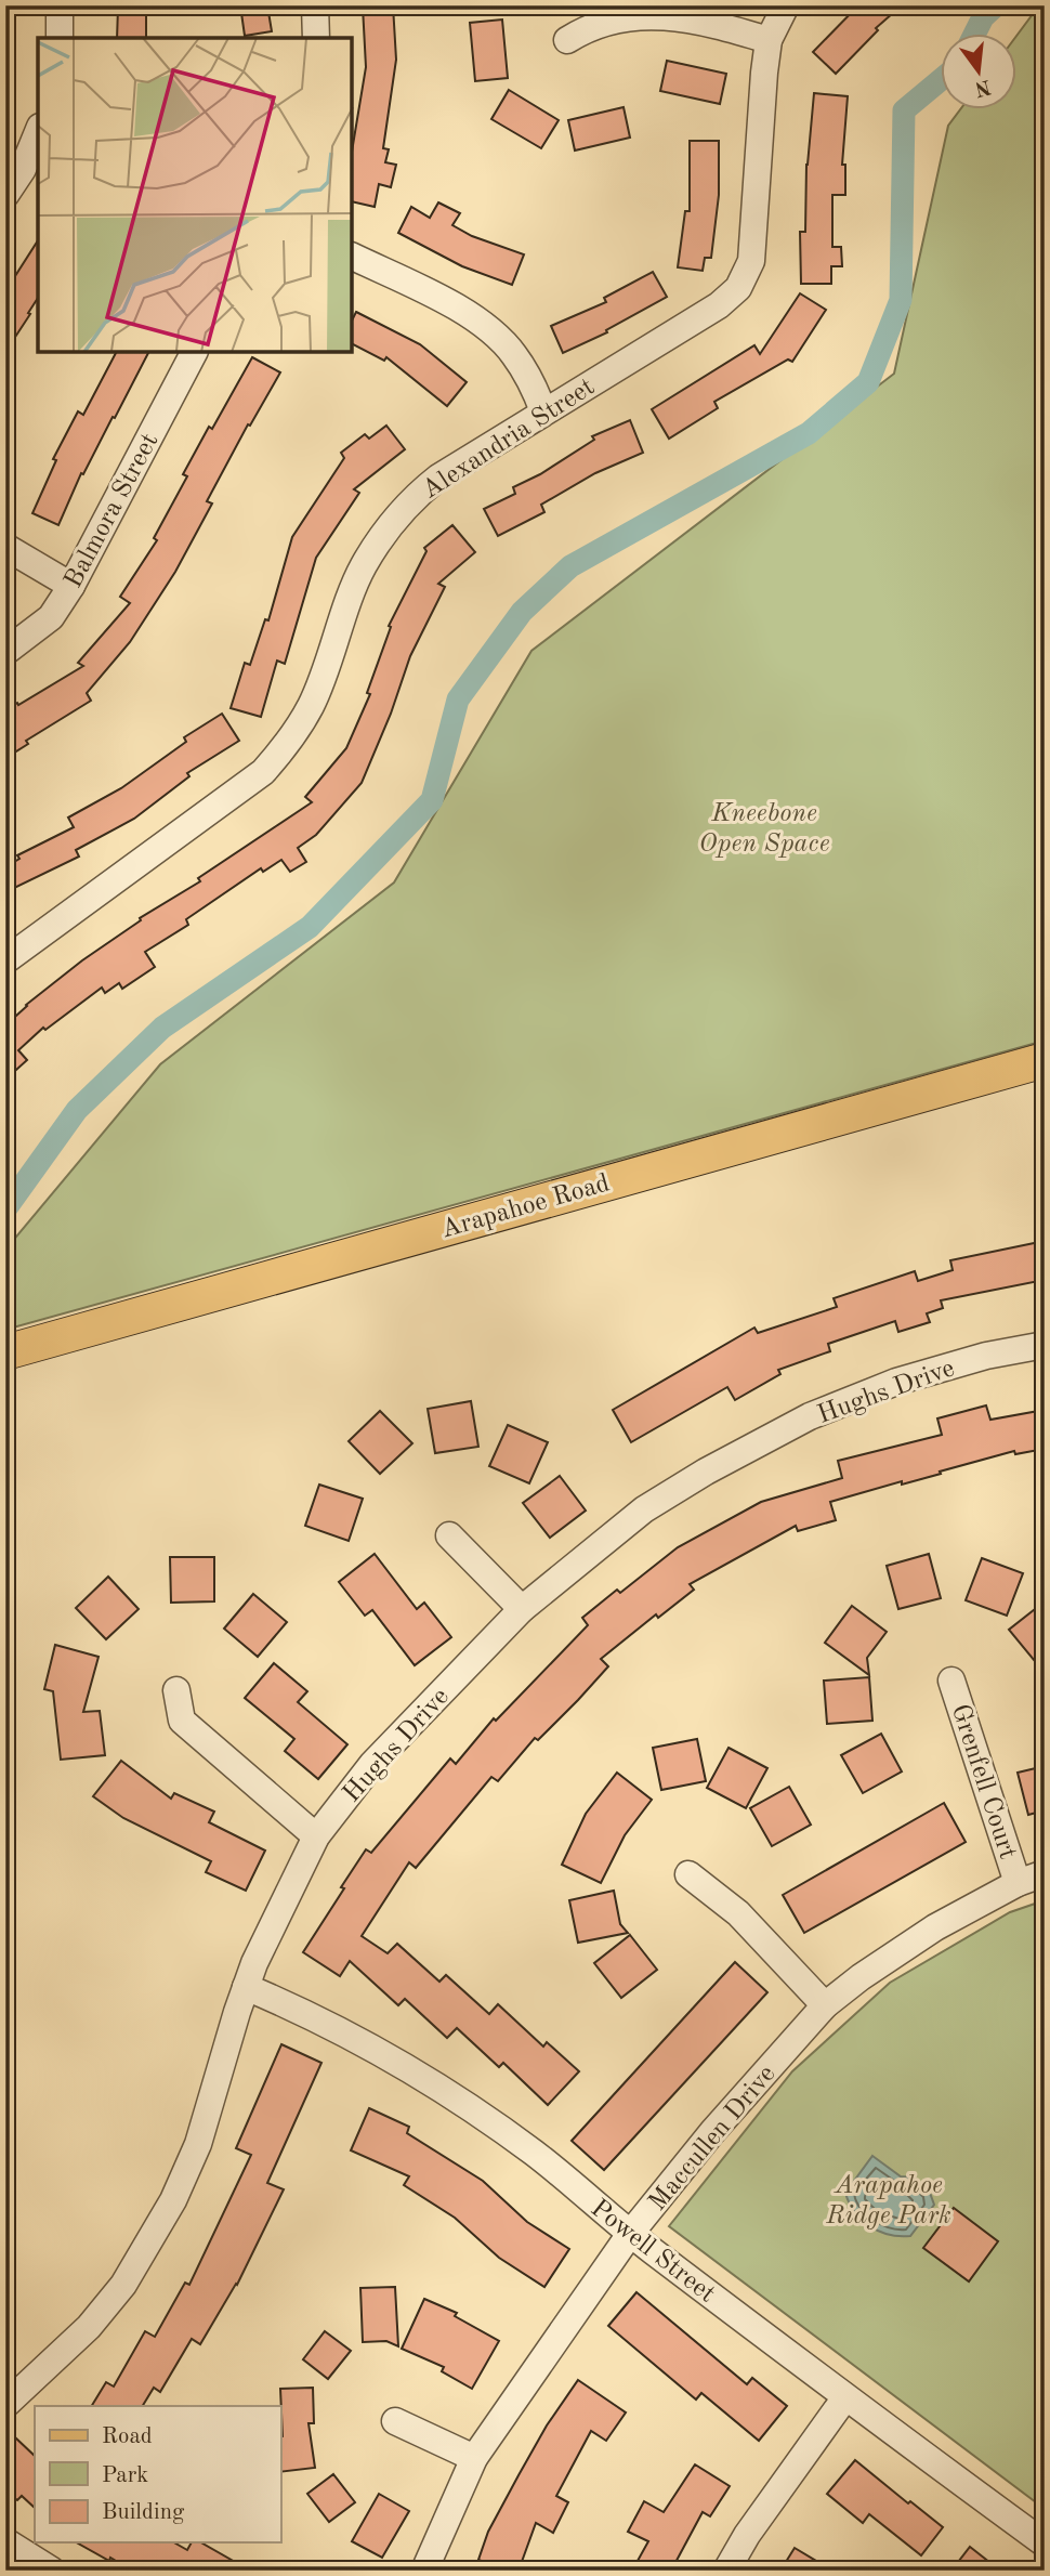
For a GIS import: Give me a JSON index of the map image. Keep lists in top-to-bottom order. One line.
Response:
{"streets":{"main road":["Arapahoe Road"],"street":["Alexandria Street","Balmora Street","Hughs Drive","Grenfell Court","Maccullen Drive","Powell Street"]},"crossings":[["Hughs Drive","Powell Street"],["Grenfell Court","Maccullen Drive"],["Maccullen Drive","Powell Street"]],"parks":["Kneebone Open Space","Arapahoe Ridge Park"],"legend":["Road","Park","Building"],"north":"bottom"}
